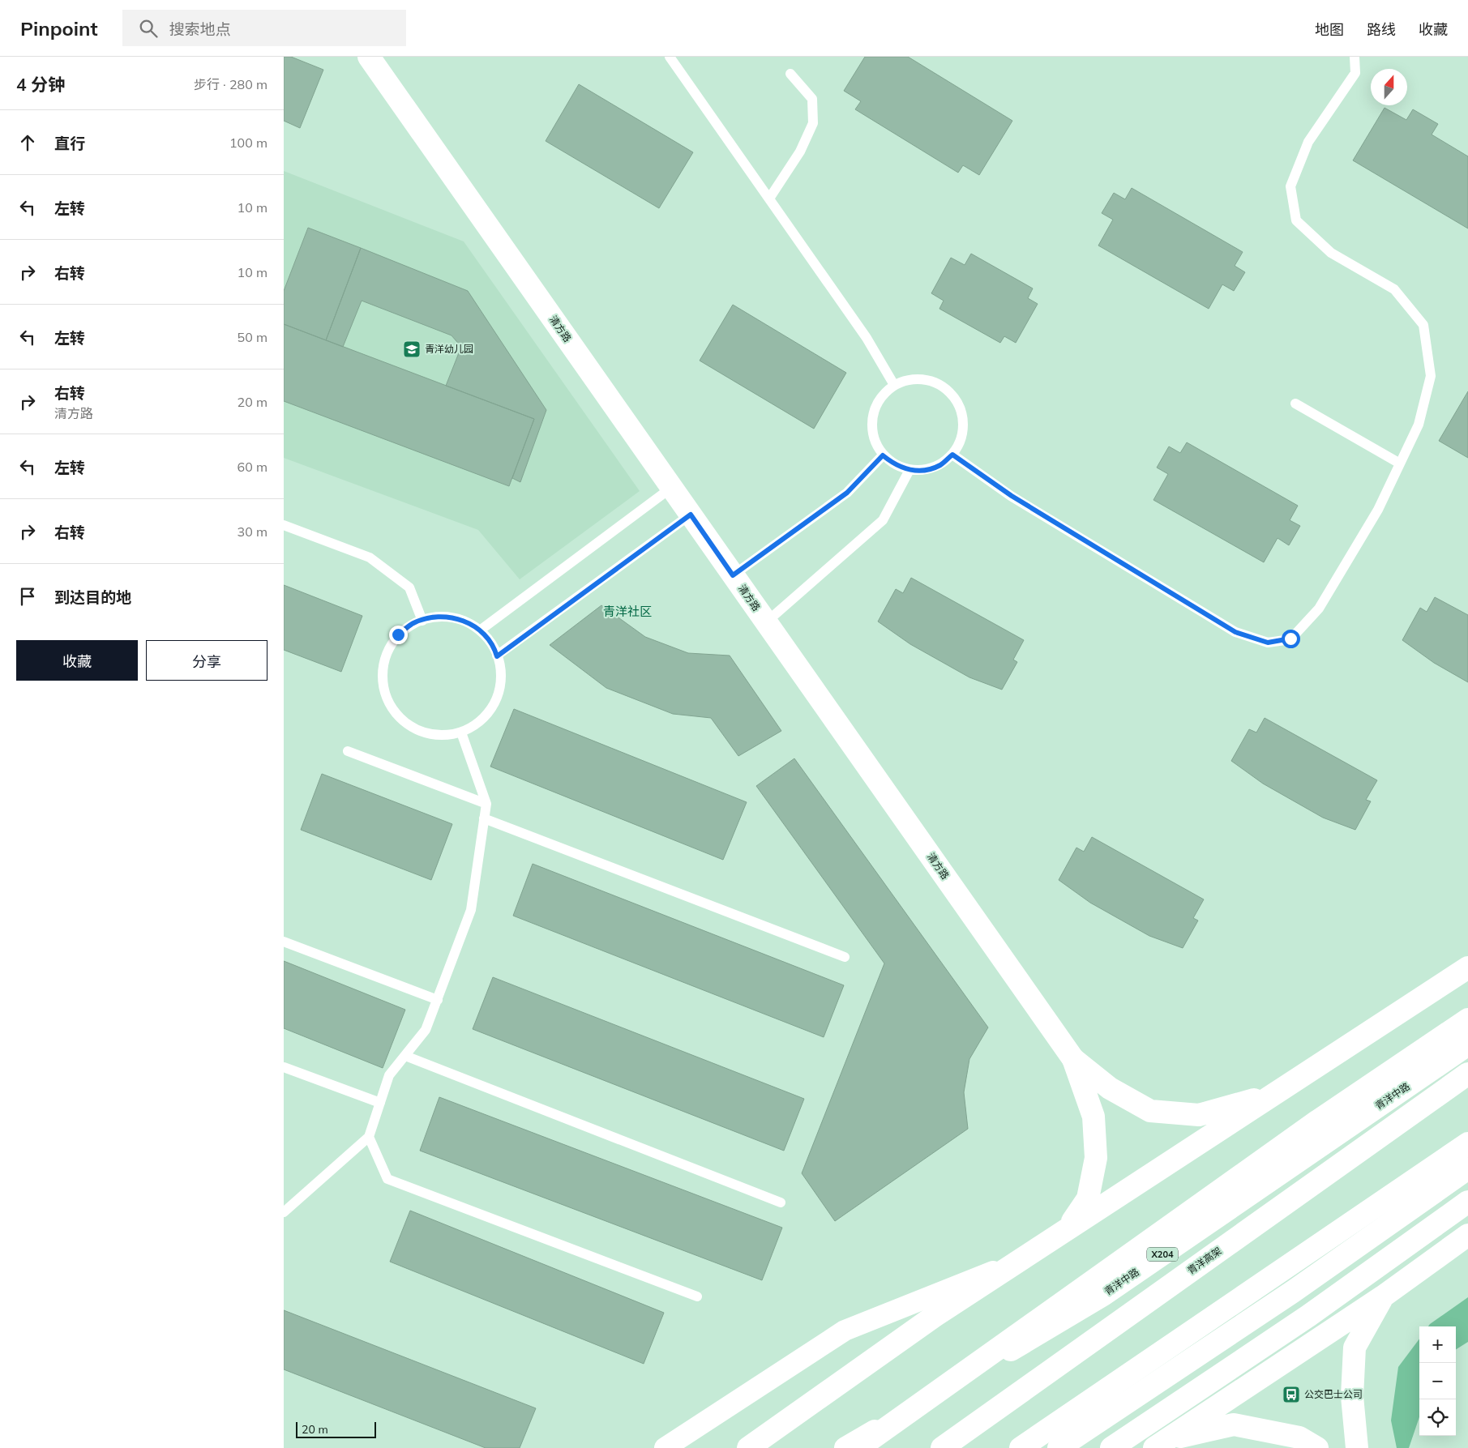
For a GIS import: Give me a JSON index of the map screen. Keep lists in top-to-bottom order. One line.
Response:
{"streets":{"main road":["清方路","青洋中路","X204","青洋高架"]},"districts":["青洋社区"],"places":{"school or university":["青洋幼儿园"],"bus stop":["公交巴士公司"]},"scale_bar":"20 m","north":"top","page":{"header":"Pinpoint","search":"搜索地点","nav":["地图","路线","收藏"],"heading":["4 分钟","步行 · 280 m"],"list":[["直行","100 m"],["左转","10 m"],["右转","10 m"],["左转","50 m"],["右转","清方路","20 m"],["左转","60 m"],["右转","30 m"],"到达目的地"],"buttons":["收藏","分享"],"map_buttons":["+","−"],"scale":"20 m"}}
